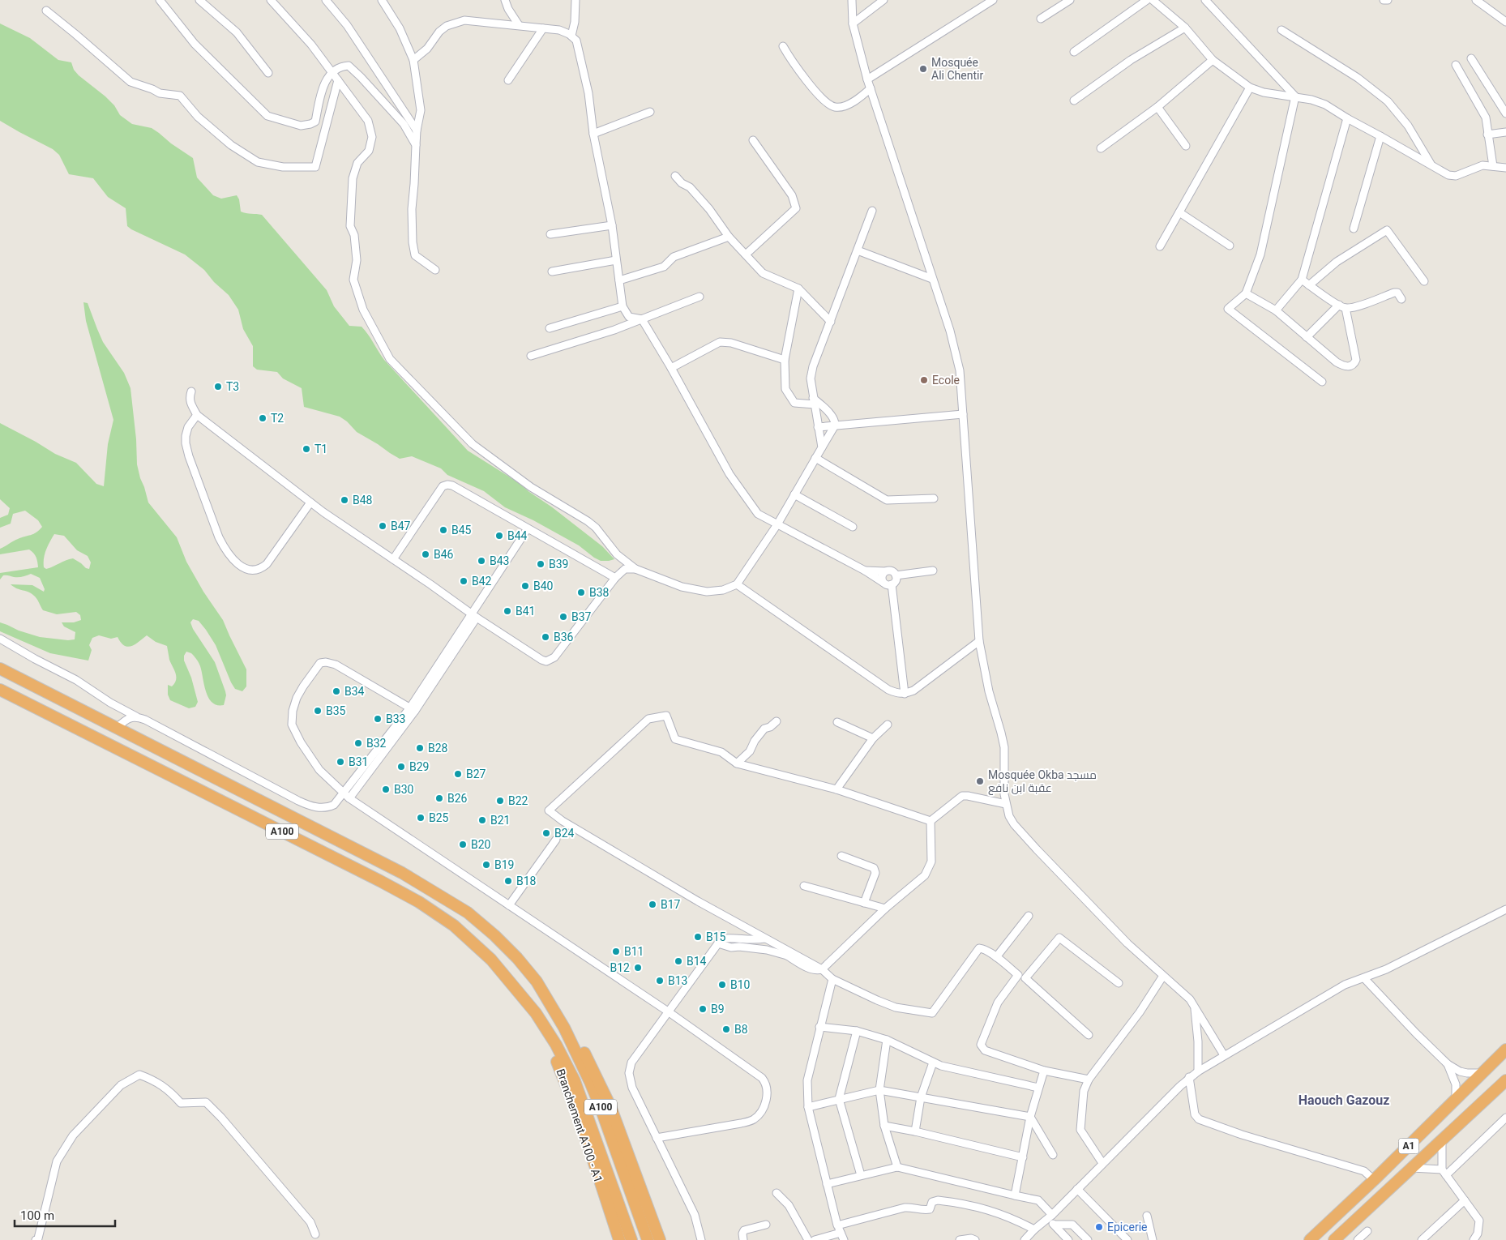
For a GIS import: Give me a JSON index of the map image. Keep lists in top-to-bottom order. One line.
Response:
{"streets":{"highway":["A100","Branchement A100 - A1","A1"]},"crossings":[["A100","Branchement A100 - A1"]],"districts":["Haouch Gazouz"],"places":["Mosquée Ali Chentir","Ecole","T3","T2","T1","B48","B47","B45","B44","B46","B43","B39","B42","B40","B38","B41","B37","B36","B34","B35","B33","B32","B28","B31","B29","B27","Mosquée Okba مسجد عقبة ابن نافع","B30","B26","B22","B25","B21","B24","B20","B19","B18","B17","B15","B11","B14","B12","B13","B10","B9","B8","Epicerie"],"scale_bar":"100 m"}
